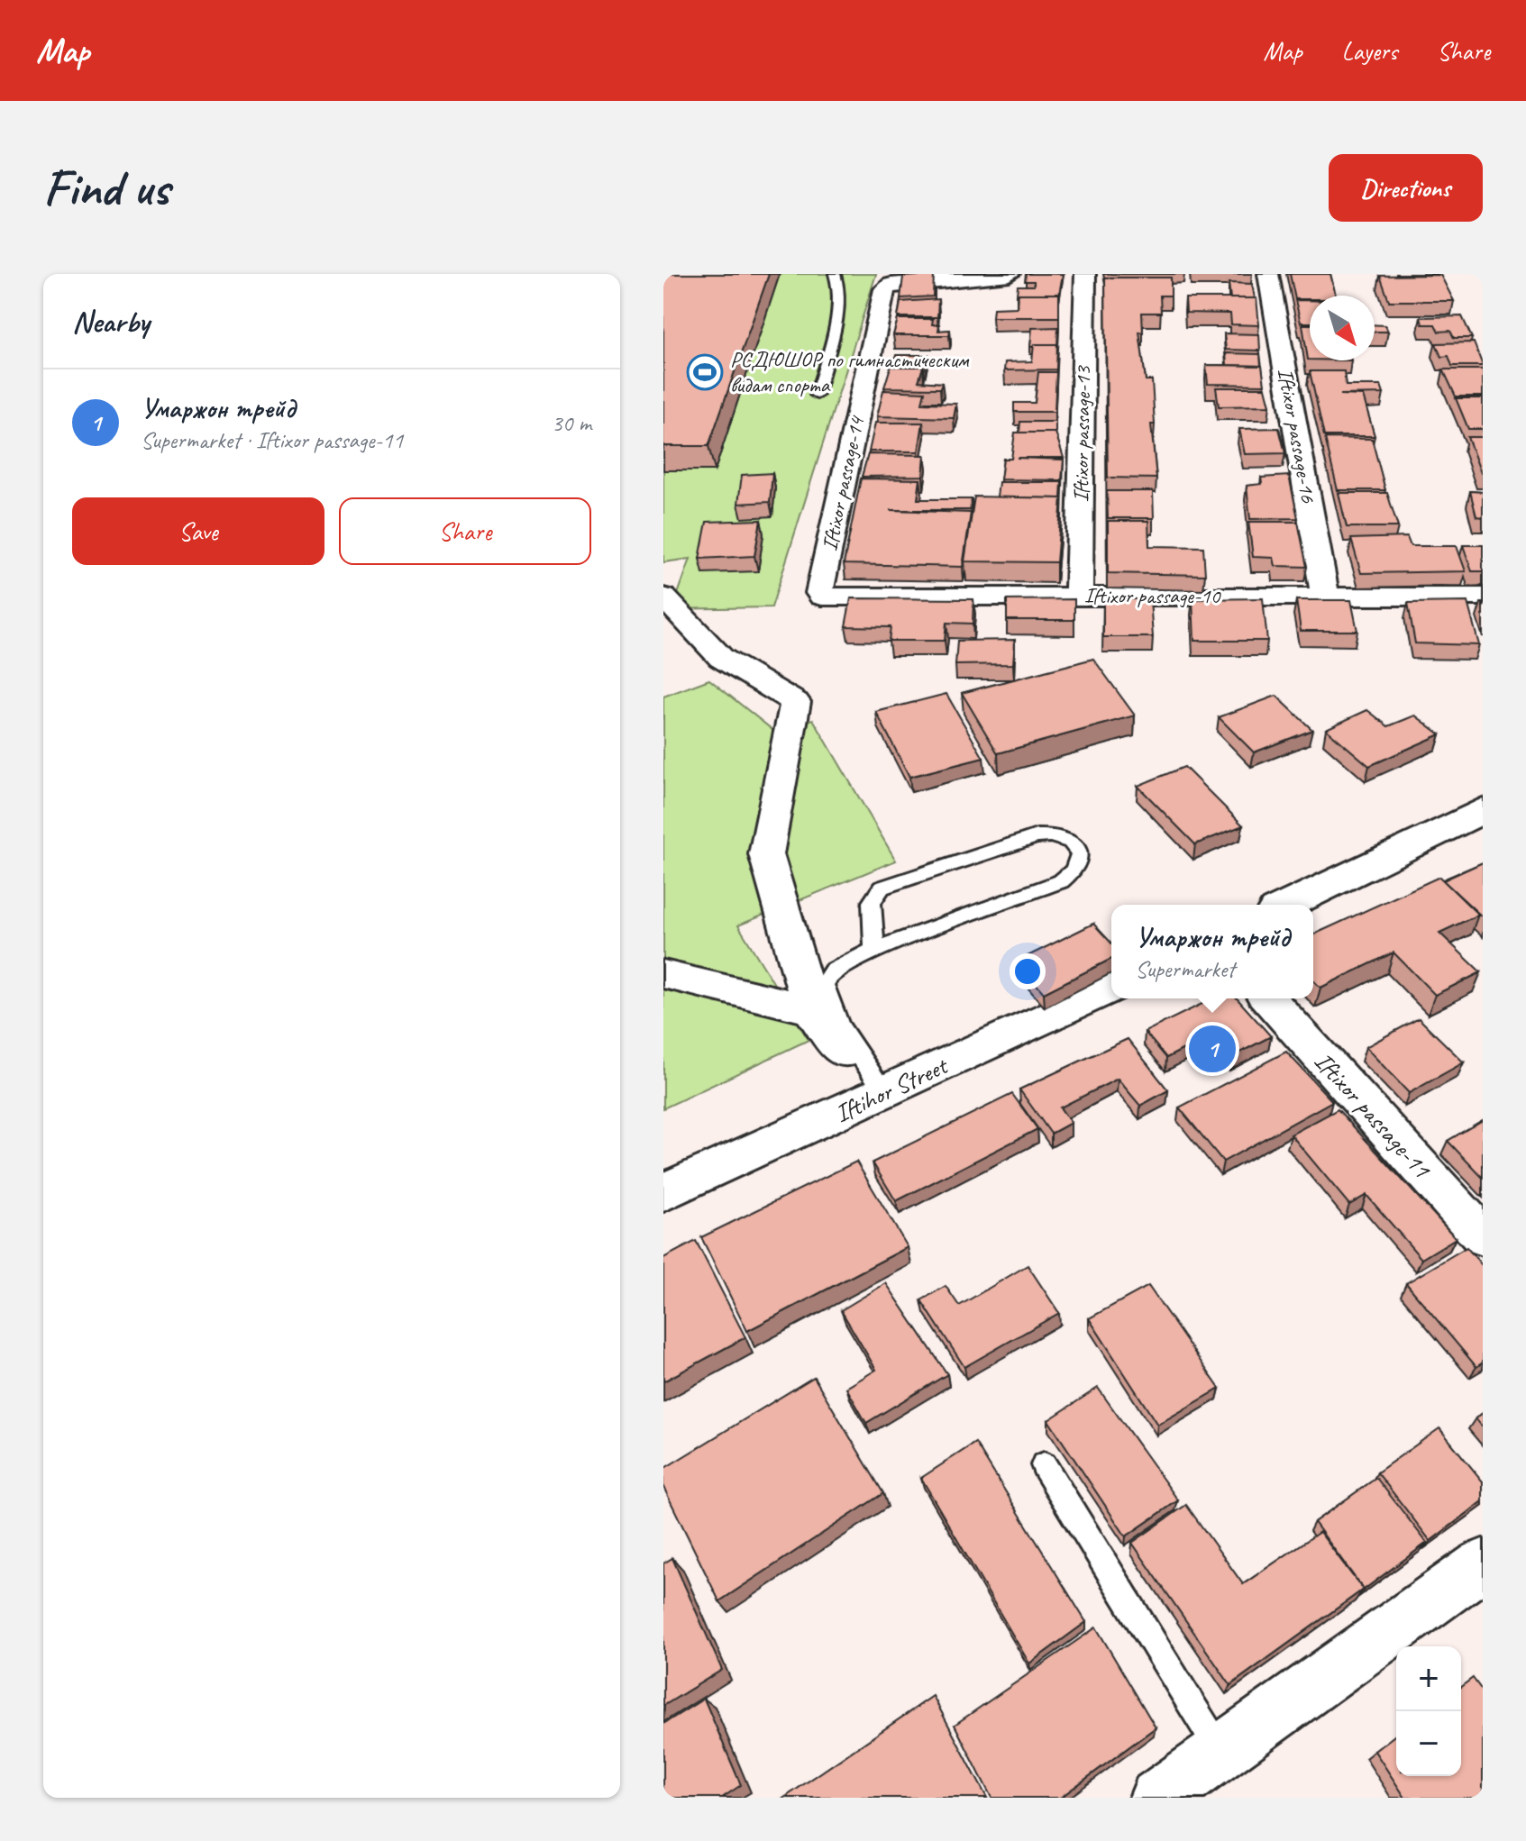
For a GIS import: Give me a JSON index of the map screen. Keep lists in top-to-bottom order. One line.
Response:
{"streets":{"main road":["Iftihor Street"],"street":["Iftixor passage-13","Iftixor passage-16","Iftixor passage-14","Iftixor passage-10","Iftixor passage-11"]},"crossings":[["Iftixor passage-13","Iftixor passage-10"],["Iftixor passage-16","Iftixor passage-10"],["Iftixor passage-14","Iftixor passage-10"]],"places":{"sports":["РСДЮШОР по гимнастическим видам спорта"]},"north":"bottom right","page":{"header":"Map","nav":["Map","Layers","Share"],"buttons":["Directions",["Save","Share"]],"title":"Find us","heading":"Nearby","list":[{"mark":"1","name":"Умаржон трейд","note":"Supermarket · Iftixor passage-11","value":"30 m"}],"popup":["Умаржон трейд","Supermarket"],"pins":"1","map_buttons":["+","−"]}}
